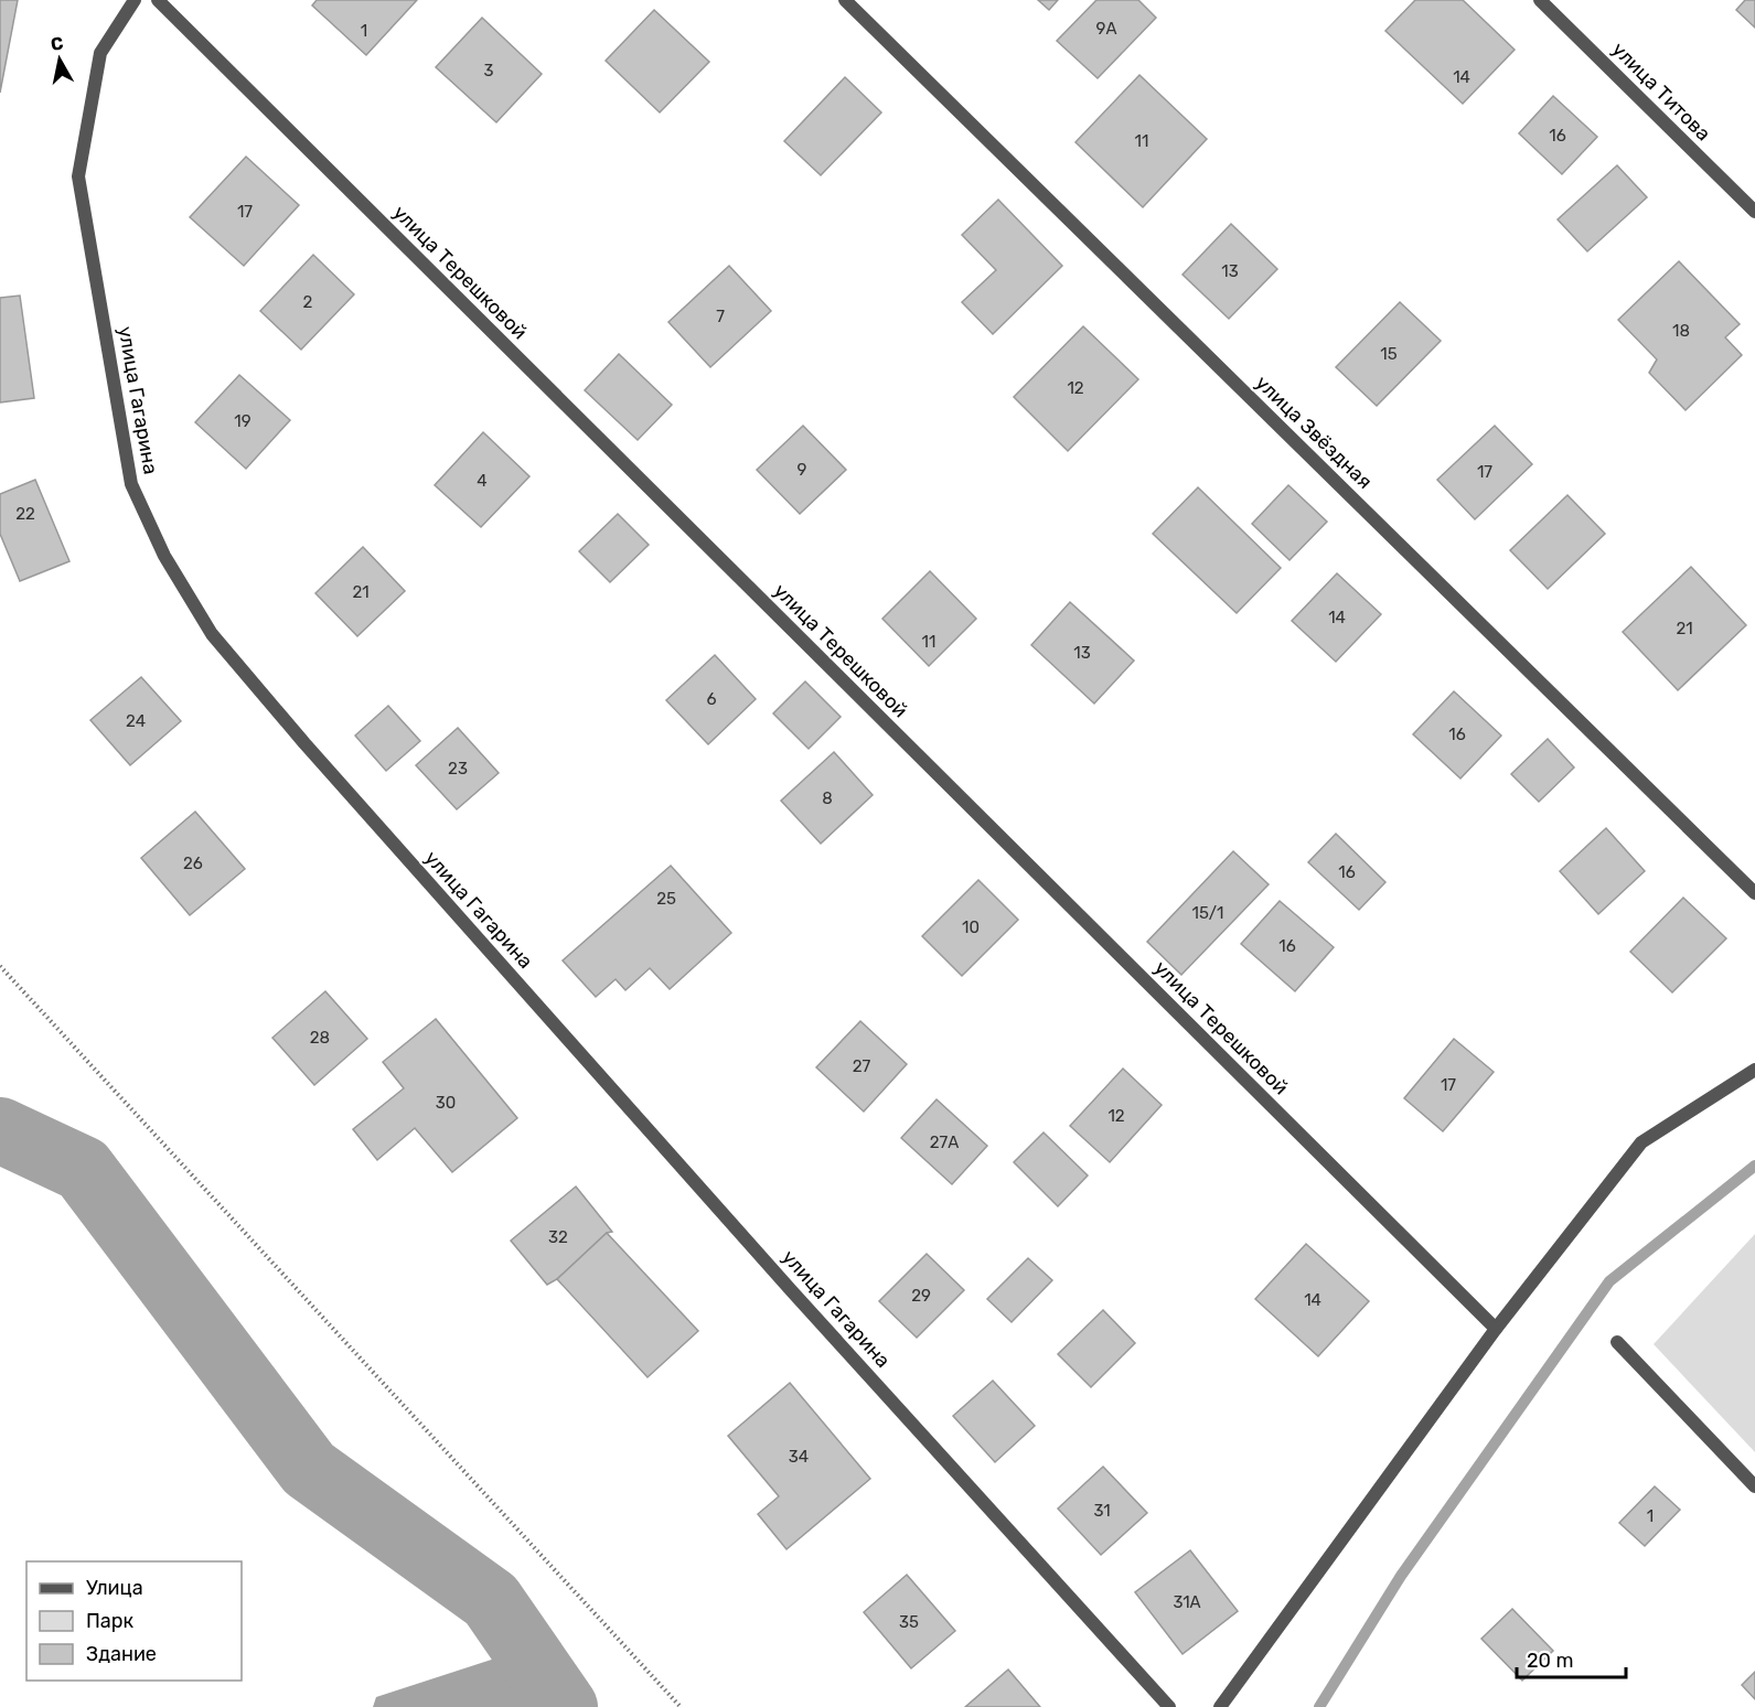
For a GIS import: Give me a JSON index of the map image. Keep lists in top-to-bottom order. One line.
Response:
{"streets":{"street":["улица Титова","улица Терешковой","улица Гагарина","улица Звёздная"]},"house_numbers":["9А","1","3","14","16","11","17","13","2","7","18","15","12","19","9","17","4","22","21","14","21","11","13","6","24","16","23","8","26","16","25","15/1","10","16","28","27","17","30","12","27А","32","29","14","34","31","1","31А","35"],"legend":["Улица","Парк","Здание"],"scale_bar":"20 m","north":"top"}
